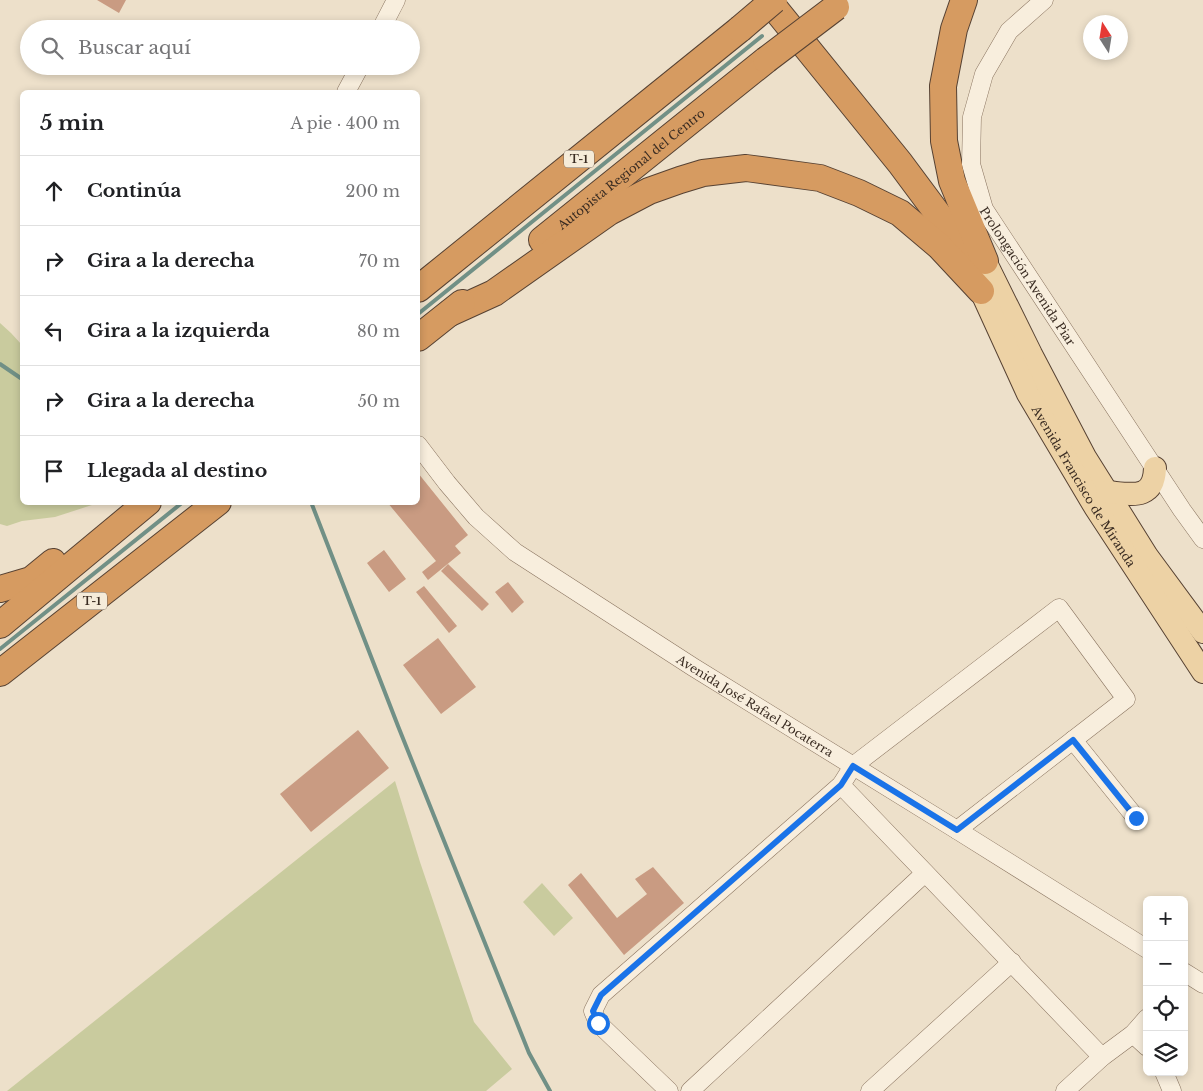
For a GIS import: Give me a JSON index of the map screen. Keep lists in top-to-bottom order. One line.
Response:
{"streets":{"highway":["T-1","Autopista Regional del Centro"],"main road":["Avenida Francisco de Miranda"],"street":["Prolongación Avenida Piar","Avenida José Rafael Pocaterra"]},"north":"top","page":{"search":"Buscar aquí","heading":["5 min","A pie · 400 m"],"list":[["Continúa","200 m"],["Gira a la derecha","70 m"],["Gira a la izquierda","80 m"],["Gira a la derecha","50 m"],"Llegada al destino"],"map_buttons":["+","−"]}}
